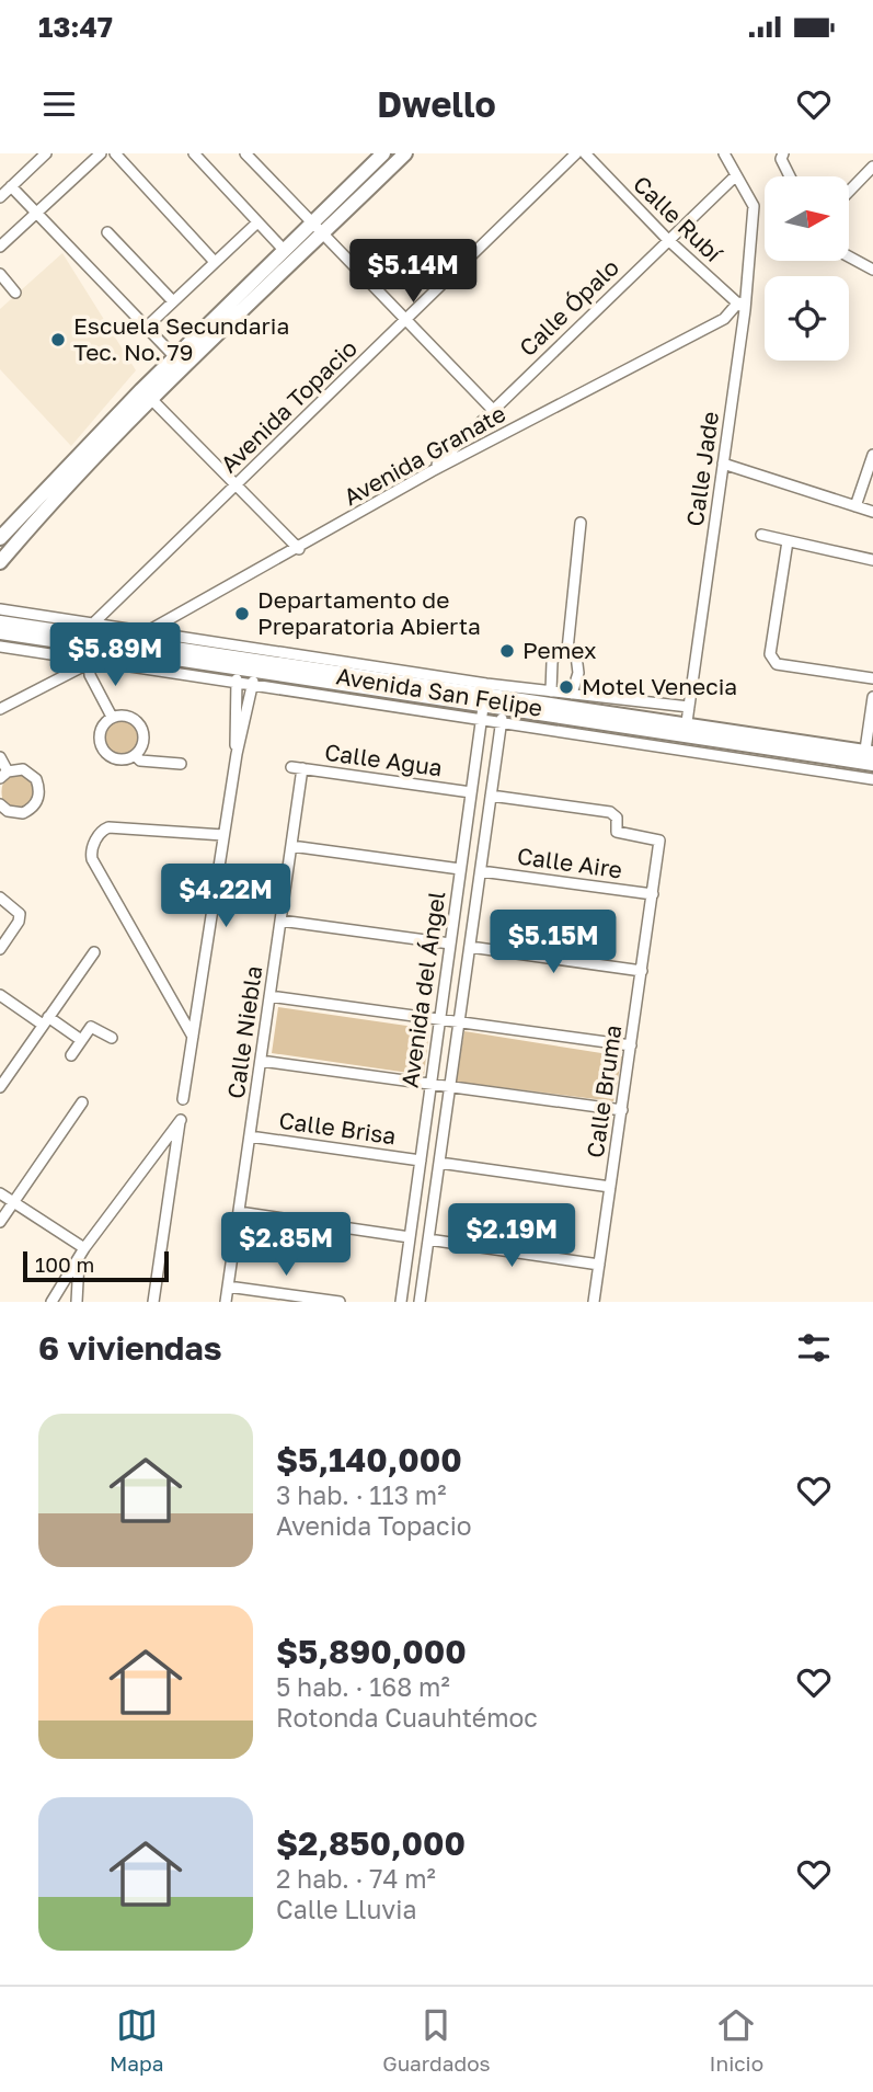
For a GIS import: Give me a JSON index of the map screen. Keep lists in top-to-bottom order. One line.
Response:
{"streets":{"main road":["Avenida San Felipe"],"street":["Calle Rubí","Calle Ópalo","Avenida Topacio","Avenida Granate","Calle Jade","Calle Agua","Calle Aire","Avenida del Ángel","Calle Niebla","Calle Bruma","Calle Brisa"]},"crossings":[["Calle Rubí","Calle Ópalo"],["Calle Rubí","Avenida Granate"],["Calle Rubí","Calle Jade"],["Calle Ópalo","Avenida Granate"],["Calle Ópalo","Calle Jade"],["Avenida Topacio","Avenida San Felipe"],["Avenida Granate","Calle Jade"],["Avenida Granate","Avenida San Felipe"],["Calle Jade","Avenida San Felipe"],["Avenida San Felipe","Avenida del Ángel"],["Calle Agua","Avenida del Ángel"],["Calle Agua","Calle Niebla"],["Calle Aire","Avenida del Ángel"],["Calle Aire","Calle Bruma"],["Avenida del Ángel","Calle Bruma"],["Avenida del Ángel","Calle Brisa"],["Calle Niebla","Calle Brisa"]],"places":["Escuela Secundaria Tec. No. 79","Departamento de Preparatoria Abierta","Pemex","Motel Venecia"],"scale_bar":"100 m","north":"right","page":{"status":"13:47","header":"Dwello","price":["$5.14M","$5.89M","$4.22M","$5.15M","$2.19M","$2.85M"],"scale":"100 m","heading":"6 viviendas","list":[{"name":"$5,140,000","note":"3 hab. · 113 m² · Avenida Topacio"},{"name":"$5,890,000","note":"5 hab. · 168 m² · Rotonda Cuauhtémoc"},{"name":"$2,850,000","note":"2 hab. · 74 m² · Calle Lluvia"}],"tabs":["Mapa","Guardados","Inicio"]}}
